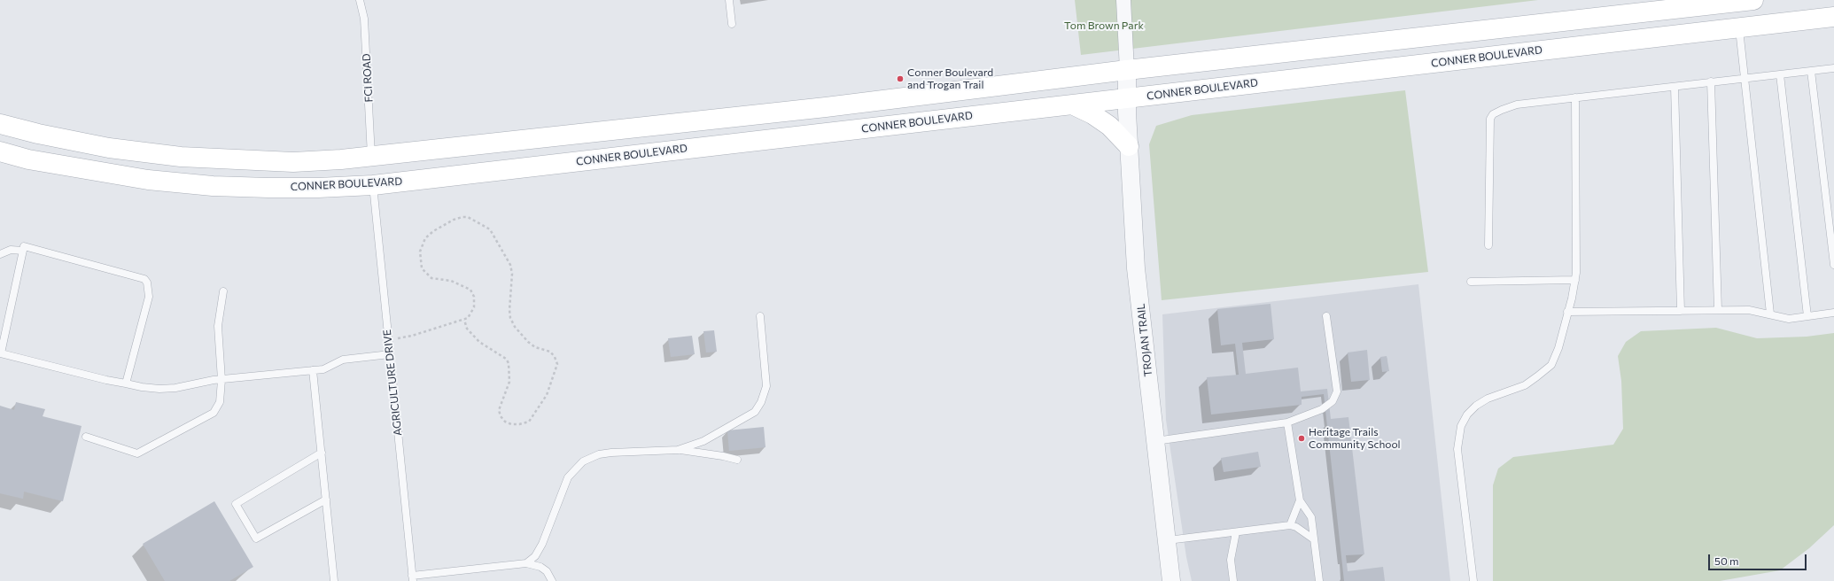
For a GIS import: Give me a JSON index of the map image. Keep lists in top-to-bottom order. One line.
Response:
{"streets":{"main road":["CONNER BOULEVARD"],"street":["TROJAN TRAIL"],"lane":["FCI ROAD","AGRICULTURE DRIVE"]},"crossings":[["CONNER BOULEVARD","TROJAN TRAIL"],["CONNER BOULEVARD","AGRICULTURE DRIVE"]],"parks":["Tom Brown Park"],"places":["Conner Boulevard and Trogan Trail","Heritage Trails Community School"],"scale_bar":"50 m"}
